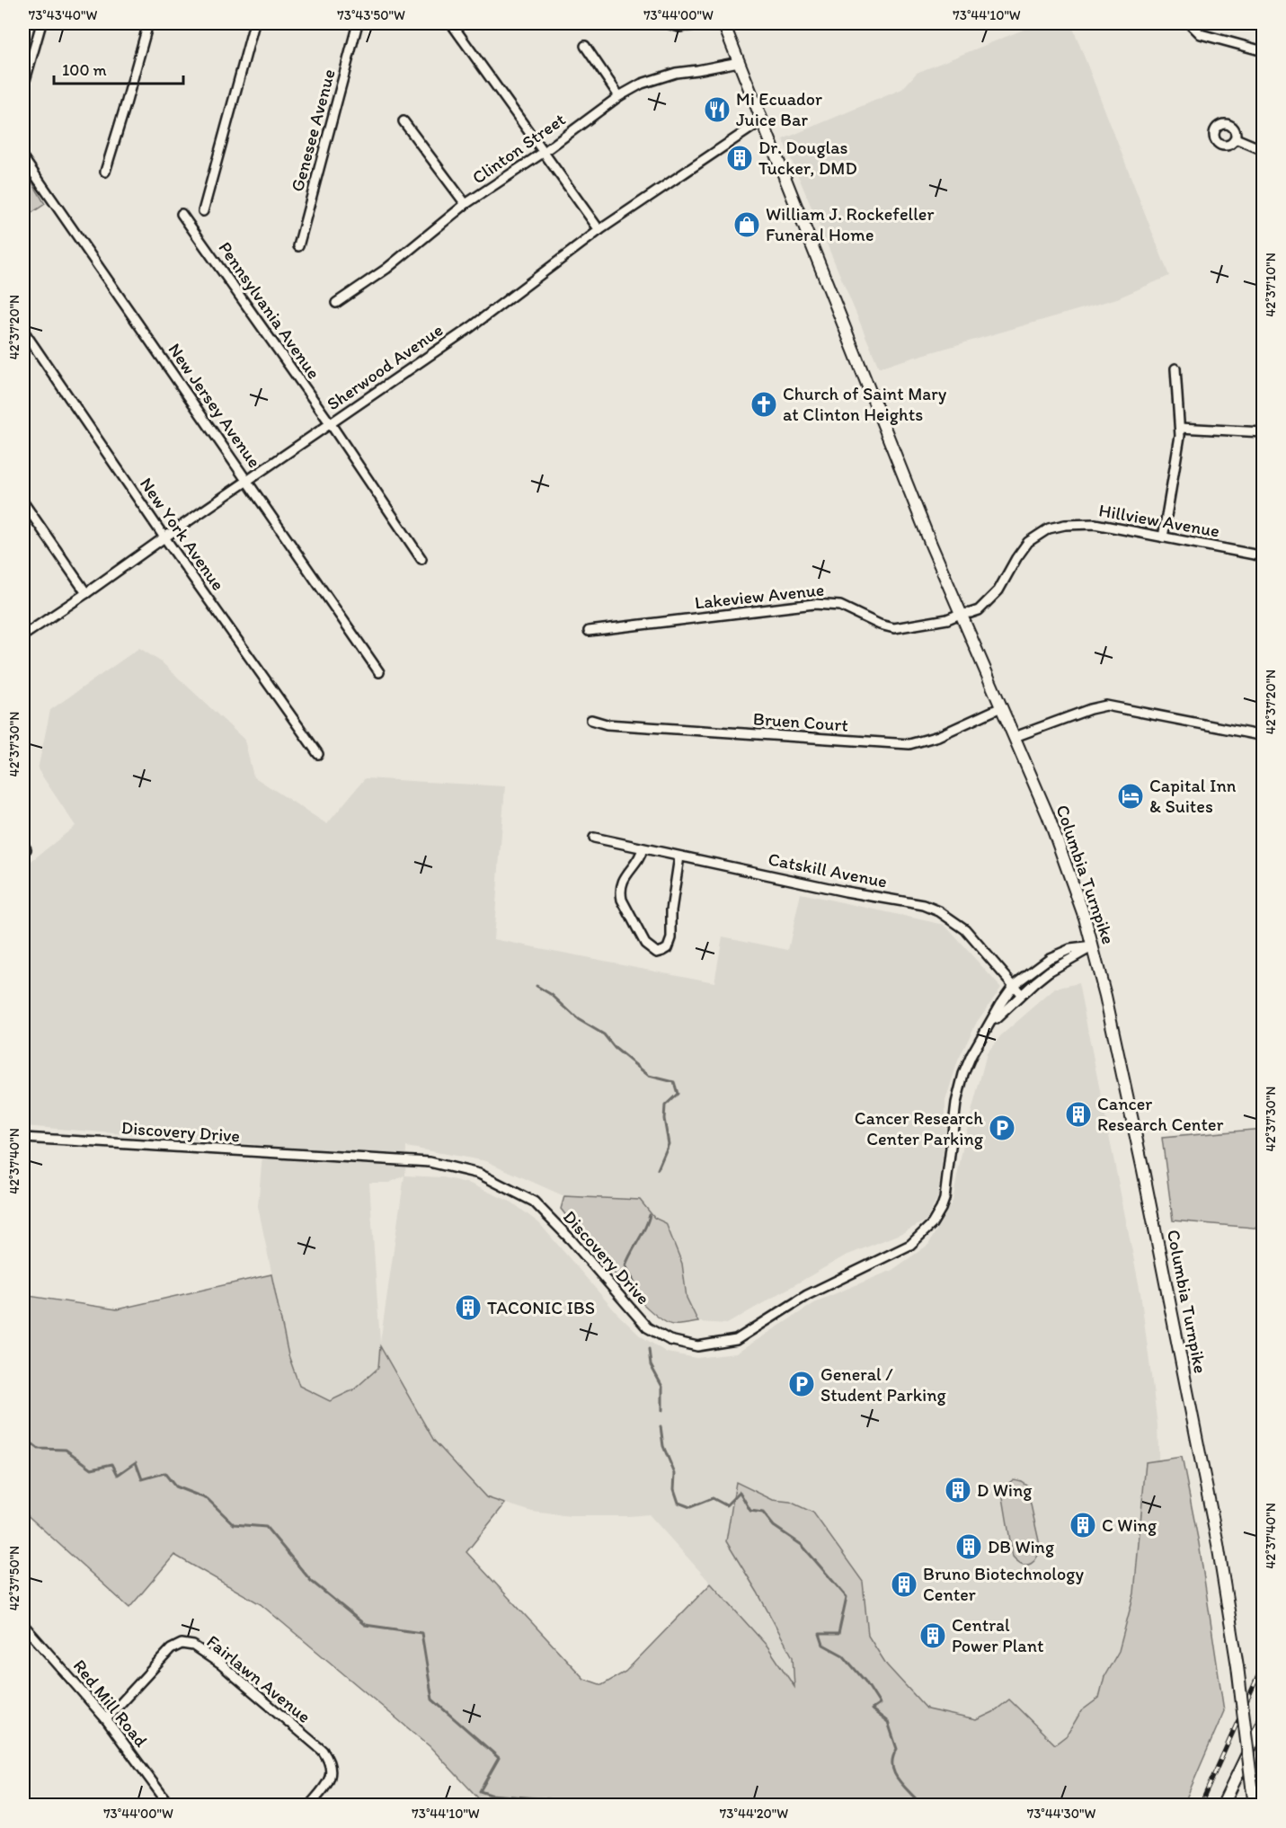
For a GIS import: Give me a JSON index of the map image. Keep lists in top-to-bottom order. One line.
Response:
{"streets":{"main road":["Columbia Turnpike"],"street":["Genesee Avenue","Clinton Street","Pennsylvania Avenue","Sherwood Avenue","New Jersey Avenue","Hillview Avenue","New York Avenue","Lakeview Avenue","Bruen Court","Catskill Avenue","Discovery Drive","Fairlawn Avenue","Red Mill Road"]},"crossings":[["Clinton Street","Columbia Turnpike"],["Pennsylvania Avenue","Sherwood Avenue"],["Sherwood Avenue","New Jersey Avenue"],["Sherwood Avenue","New York Avenue"],["Sherwood Avenue","Columbia Turnpike"],["Hillview Avenue","Lakeview Avenue"],["Hillview Avenue","Columbia Turnpike"],["Lakeview Avenue","Columbia Turnpike"],["Bruen Court","Columbia Turnpike"],["Catskill Avenue","Discovery Drive"],["Columbia Turnpike","Discovery Drive"],["Fairlawn Avenue","Red Mill Road"]],"places":{"restaurant":["Mi Ecuador Juice Bar"],"building":["Dr. Douglas Tucker, DMD","Cancer Research Center","TACONIC IBS","D Wing","C Wing","DB Wing","Bruno Biotechnology Center","Central Power Plant"],"shop":["William J. Rockefeller Funeral Home"],"church":["Church of Saint Mary at Clinton Heights"],"hotel":["Capital Inn & Suites"],"parking":["Cancer Research Center Parking","General / Student Parking"]},"scale_bar":"100 m","coordinates":["73°43'40\"W","73°43'50\"W","73°44'00\"W","73°44'10\"W","42°37'10\"N","42°37'20\"N","42°37'30\"N","42°37'40\"N","42°37'50\"N","73°44'20\"W","73°44'30\"W"]}
